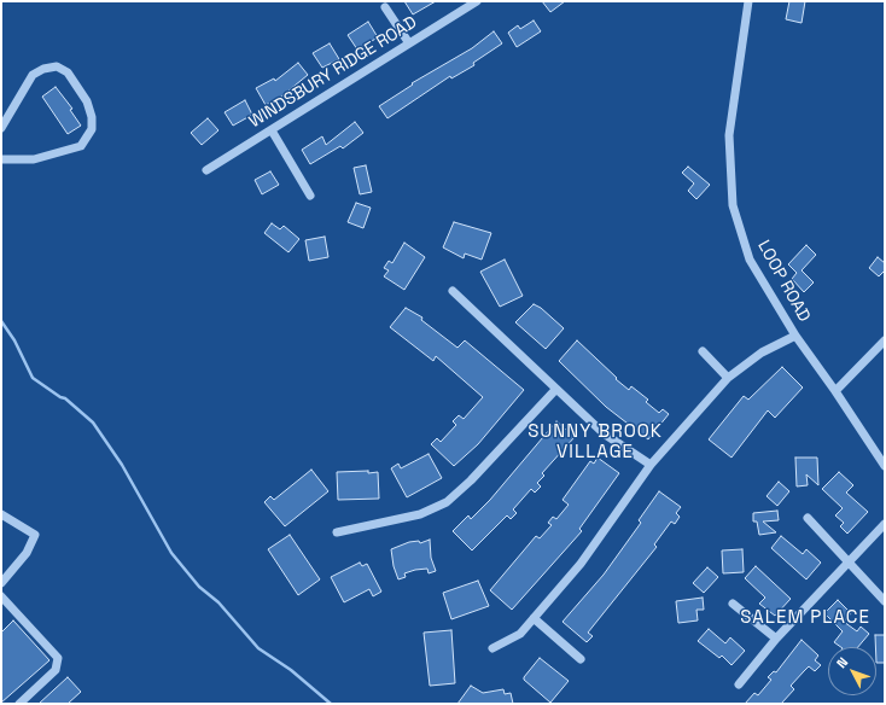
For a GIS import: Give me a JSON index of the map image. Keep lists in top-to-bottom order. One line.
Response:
{"streets":{"street":["WINDSBURY RIDGE ROAD","LOOP ROAD"]},"districts":["SUNNY BROOK VILLAGE","SALEM PLACE"],"north":"top left"}
